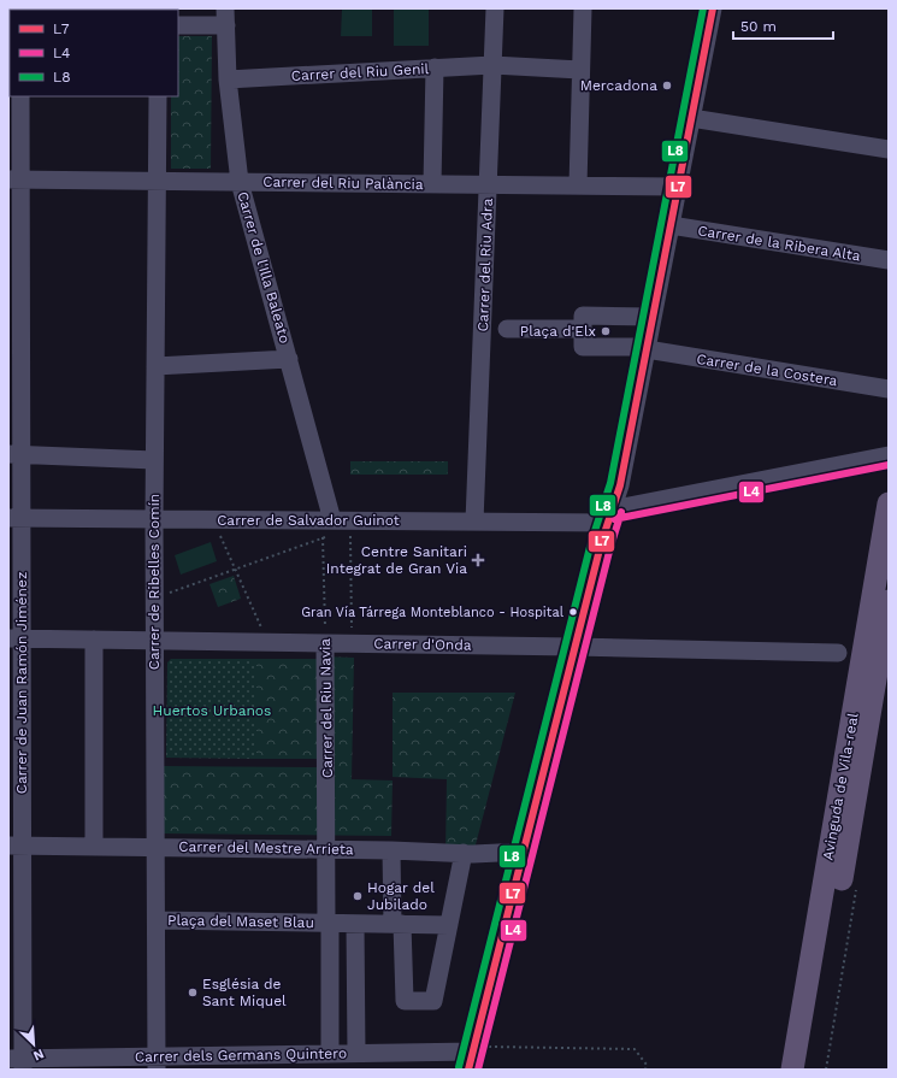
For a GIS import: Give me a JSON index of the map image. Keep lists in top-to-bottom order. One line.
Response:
{"streets":{"main road":["Avinguda de Vila-real"],"street":["Carrer del Riu Genil","Carrer del Riu Palància","Carrer de la Ribera Alta","Carrer del Riu Adra","Carrer de l'Illa Baleato","Carrer de la Costera","Carrer de Salvador Guinot","Carrer de Ribelles Comín","Carrer d'Onda","Carrer de Juan Ramón Jiménez","Carrer del Riu Navia","Carrer del Mestre Arrieta","Plaça del Maset Blau","Carrer dels Germans Quintero"]},"crossings":[["Carrer del Riu Genil","Carrer del Riu Adra"],["Carrer del Riu Genil","Carrer de l'Illa Baleato"],["Carrer del Riu Palància","Carrer del Riu Adra"],["Carrer del Riu Palància","Carrer de l'Illa Baleato"],["Carrer del Riu Palància","Carrer de Ribelles Comín"],["Carrer del Riu Palància","Carrer de Juan Ramón Jiménez"],["Carrer del Riu Adra","Carrer de Salvador Guinot"],["Carrer de l'Illa Baleato","Carrer de Salvador Guinot"],["Carrer de Salvador Guinot","Carrer de Ribelles Comín"],["Carrer de Salvador Guinot","Carrer de Juan Ramón Jiménez"],["Carrer de Ribelles Comín","Carrer d'Onda"],["Carrer de Ribelles Comín","Carrer del Mestre Arrieta"],["Carrer de Ribelles Comín","Plaça del Maset Blau"],["Carrer de Ribelles Comín","Carrer dels Germans Quintero"],["Carrer d'Onda","Carrer de Juan Ramón Jiménez"],["Carrer d'Onda","Carrer del Riu Navia"],["Carrer de Juan Ramón Jiménez","Carrer del Mestre Arrieta"],["Carrer de Juan Ramón Jiménez","Carrer dels Germans Quintero"],["Carrer del Riu Navia","Carrer del Mestre Arrieta"],["Carrer del Riu Navia","Plaça del Maset Blau"],["Carrer del Mestre Arrieta","Plaça del Maset Blau"],["Plaça del Maset Blau","Carrer dels Germans Quintero"]],"parks":["Huertos Urbanos"],"places":{"other":["Mercadona","Plaça d'Elx","Gran Vía Tárrega Monteblanco - Hospital","Hogar del Jubilado","Església de Sant Miquel"],"health":["Centre Sanitari Integrat de Gran Via"]},"lines":["transit line L7","transit line L8","transit line L4"],"legend":["L7","L4","L8"],"scale_bar":"50 m","north":"bottom right"}
